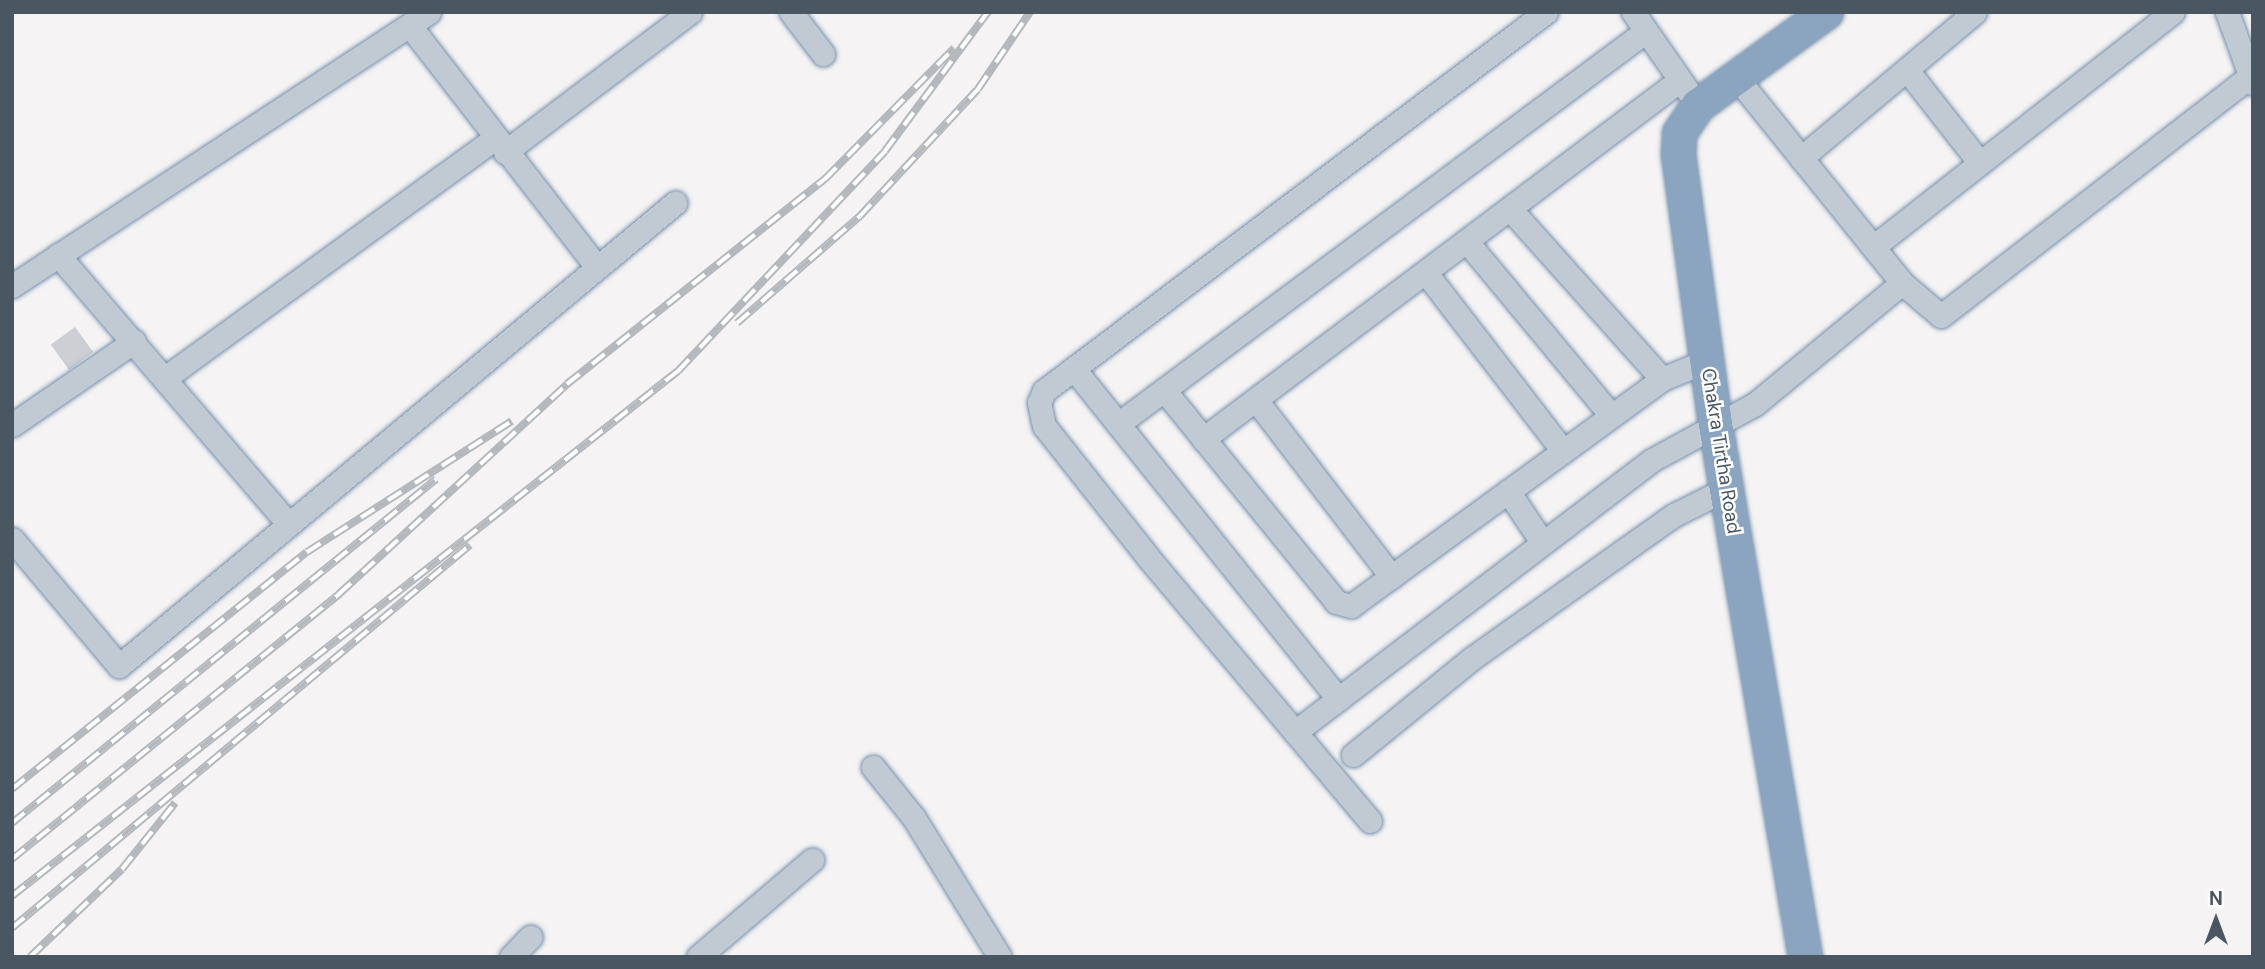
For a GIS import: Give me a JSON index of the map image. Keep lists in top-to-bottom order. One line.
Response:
{"streets":{"highway":["Chakra Tirtha Road"]},"north":"top"}
